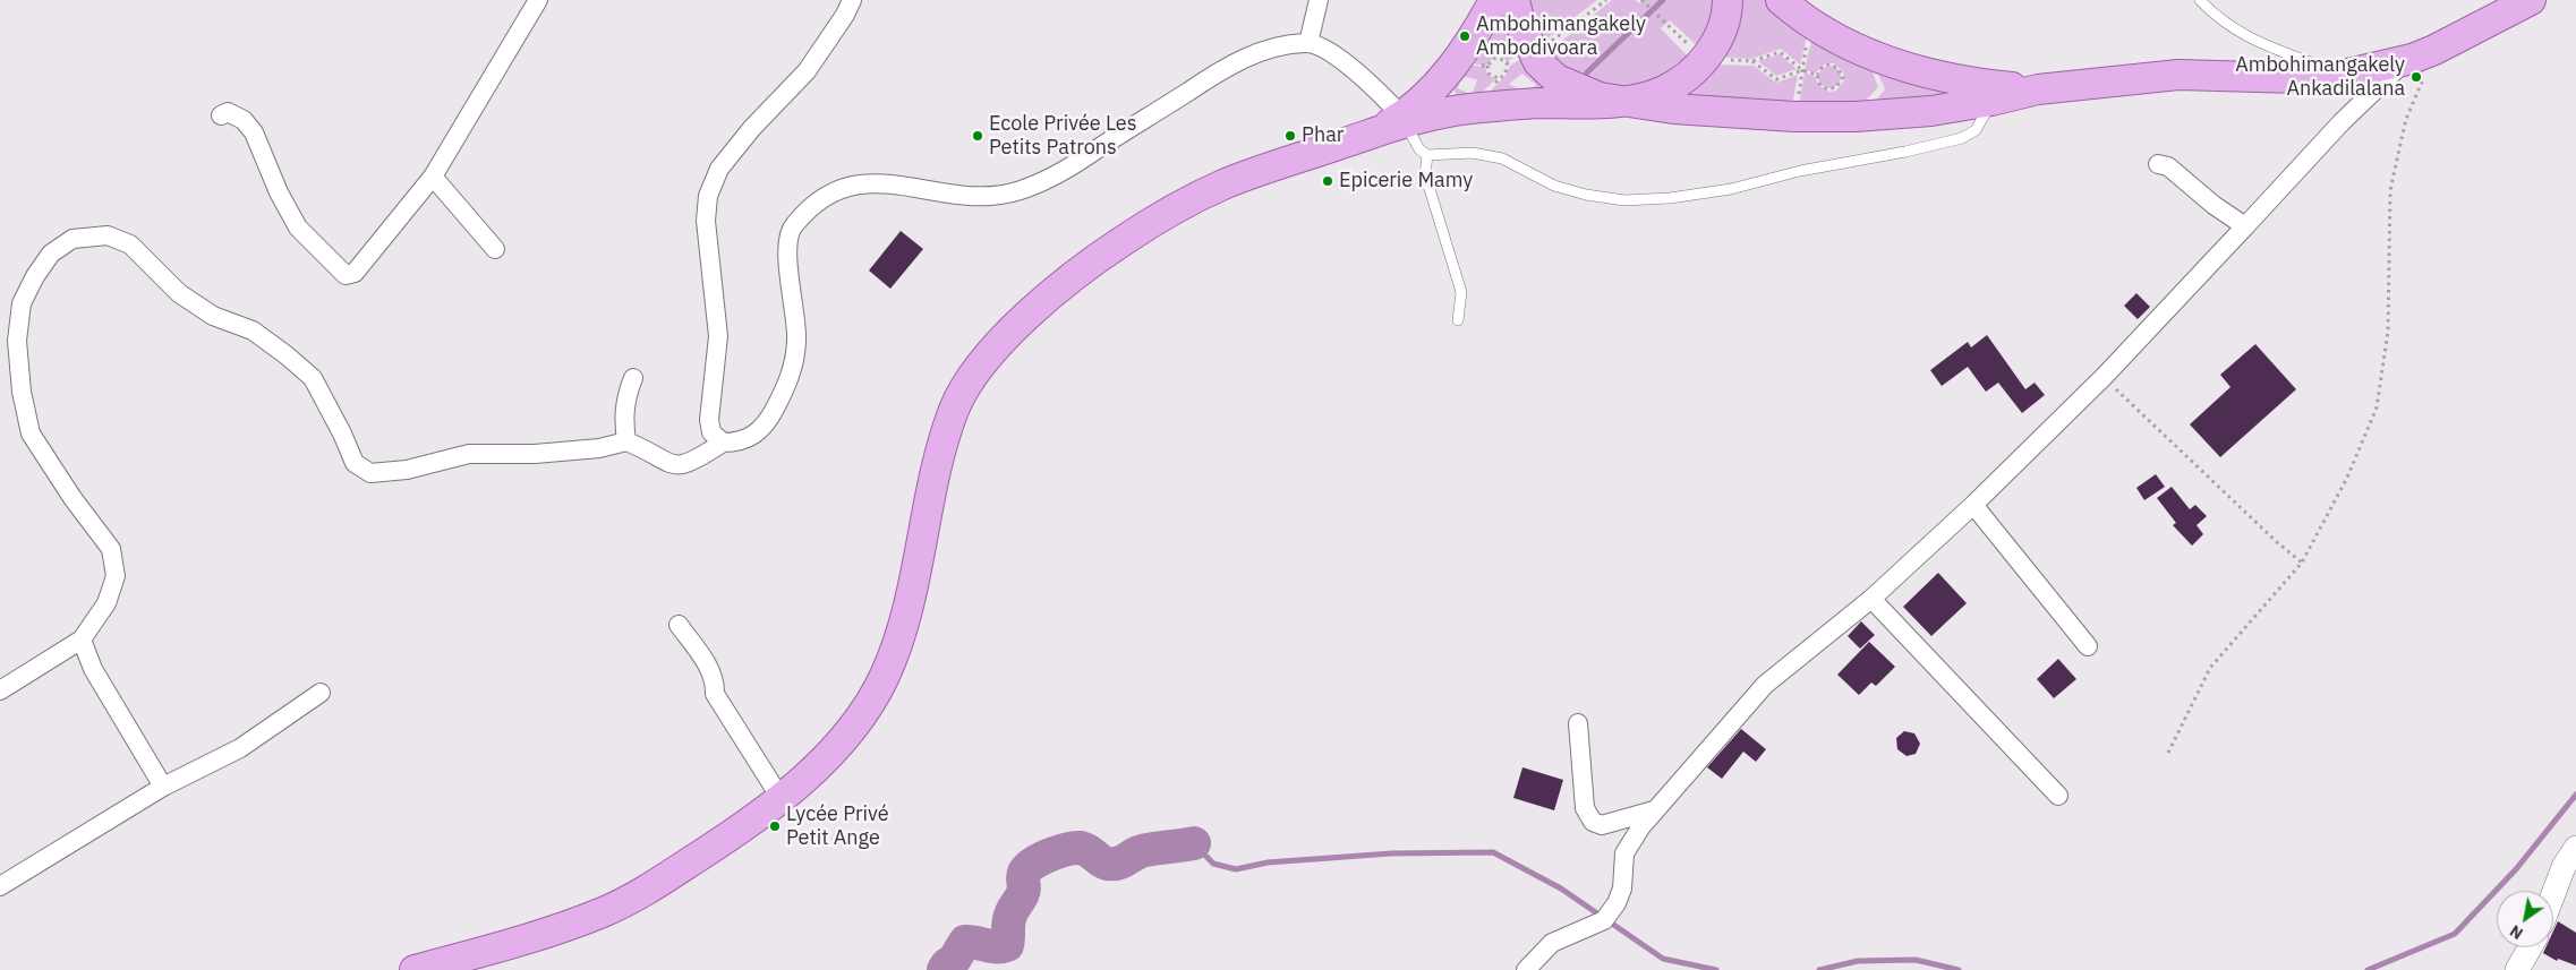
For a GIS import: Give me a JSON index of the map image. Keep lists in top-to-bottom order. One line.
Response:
{"places":["Ambohimangakely Ambodivoara","Ambohimangakely Ankadilalana","Ecole Privée Les Petits Patrons","Phar","Epicerie Mamy","Lycée Privé Petit Ange"],"north":"bottom left"}
